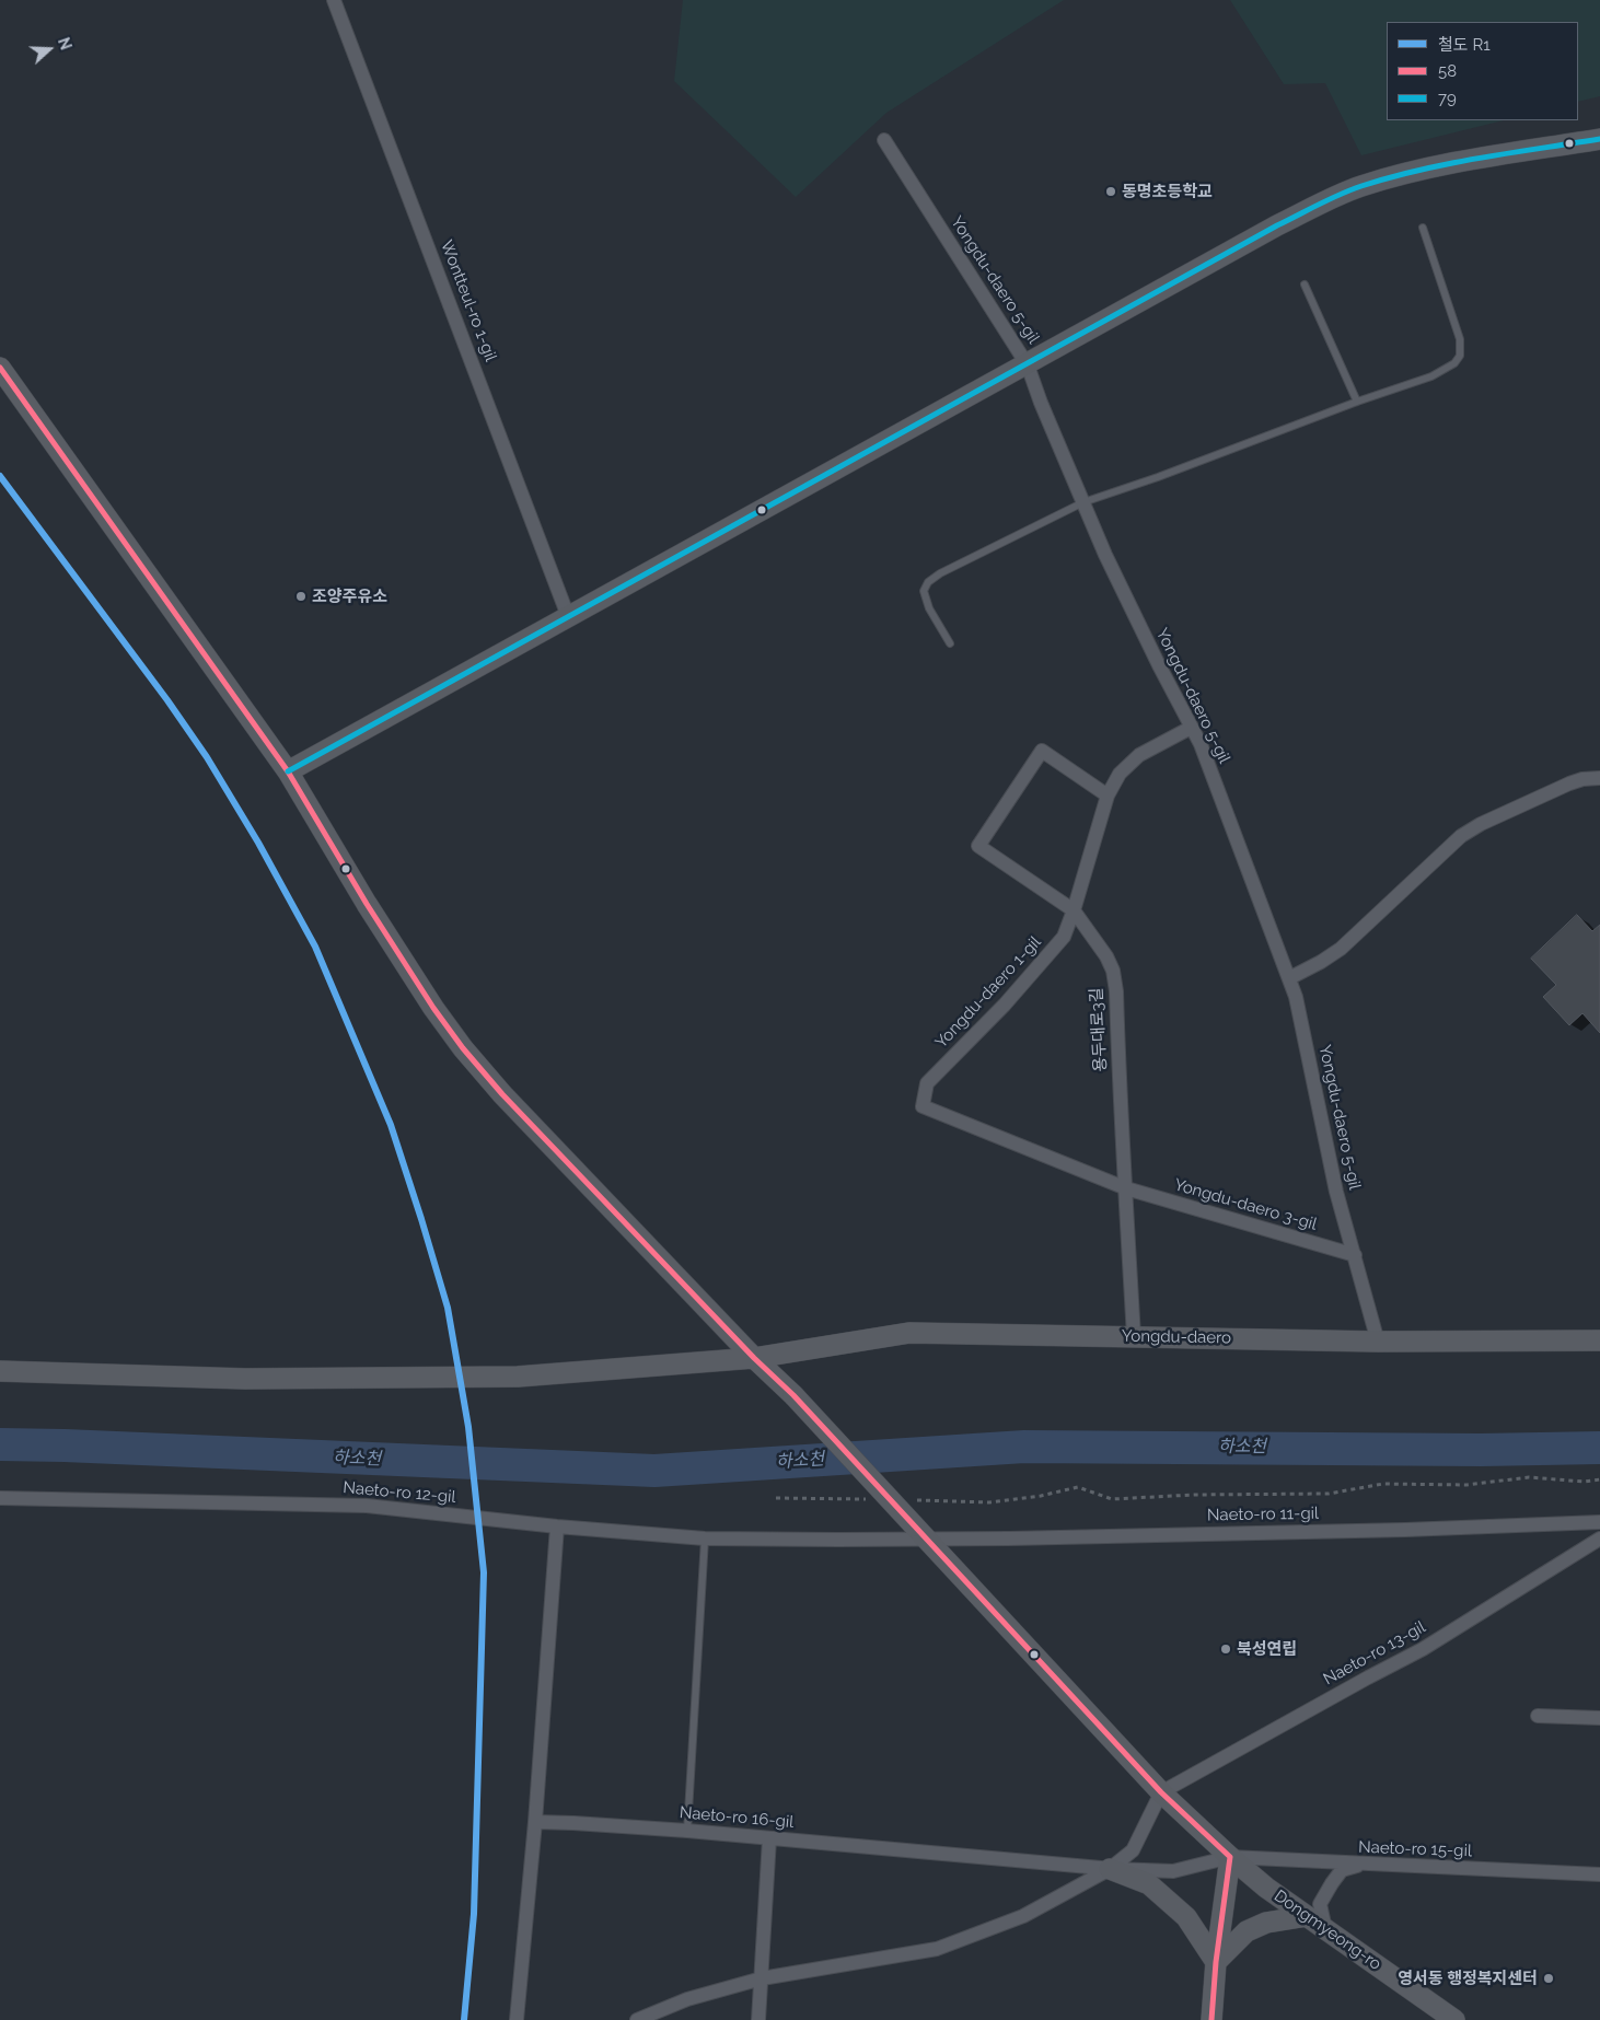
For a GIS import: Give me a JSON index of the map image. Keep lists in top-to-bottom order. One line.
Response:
{"streets":{"street":["Yongdu-daero 5-gil","Wontteul-ro 1-gil","Yongdu-daero 1-gil","용두대로3길","Yongdu-daero 3-gil","Yongdu-daero","Naeto-ro 12-gil","Naeto-ro 11-gil","Naeto-ro 13-gil","Naeto-ro 16-gil","Naeto-ro 15-gil","Dongmyeong-ro"]},"crossings":[["Yongdu-daero 5-gil","Yongdu-daero 1-gil"],["Yongdu-daero 5-gil","Yongdu-daero 3-gil"],["Yongdu-daero 5-gil","Yongdu-daero"],["Yongdu-daero 1-gil","용두대로3길"],["Yongdu-daero 1-gil","Yongdu-daero 3-gil"],["용두대로3길","Yongdu-daero 3-gil"],["용두대로3길","Yongdu-daero"],["Yongdu-daero","Dongmyeong-ro"],["Naeto-ro 12-gil","Naeto-ro 11-gil"],["Naeto-ro 12-gil","Dongmyeong-ro"],["Naeto-ro 11-gil","Dongmyeong-ro"],["Naeto-ro 13-gil","Dongmyeong-ro"],["Naeto-ro 16-gil","Naeto-ro 15-gil"],["Naeto-ro 16-gil","Dongmyeong-ro"],["Naeto-ro 15-gil","Dongmyeong-ro"]],"water":["하소천"],"places":["동명초등학교","조양주유소","북성연립","영서동 행정복지센터"],"lines":["transit line 79","transit line 58","rail line R1"],"legend":["철도 R1","58","79"],"north":"right"}
